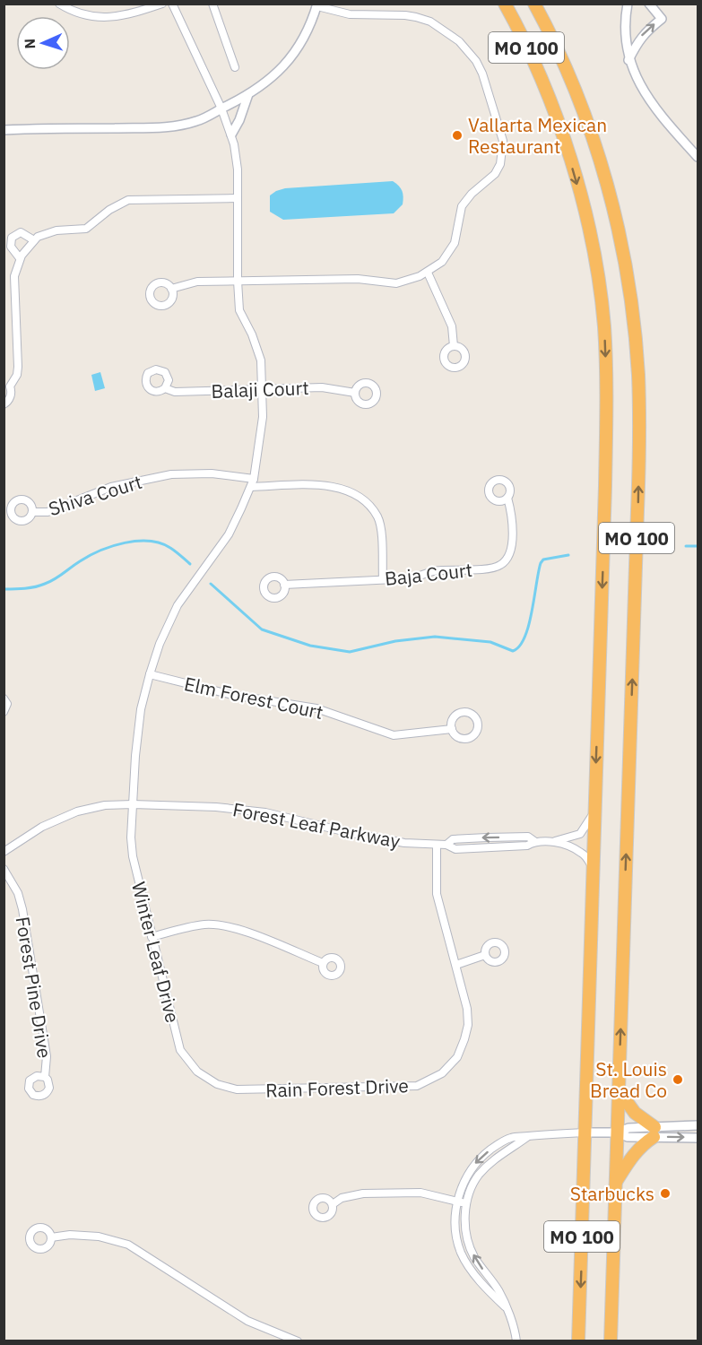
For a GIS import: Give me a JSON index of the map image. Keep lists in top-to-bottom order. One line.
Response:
{"streets":{"highway":["MO 100"],"street":["Balaji Court","Shiva Court","Baja Court","Elm Forest Court","Forest Leaf Parkway","Winter Leaf Drive","Forest Pine Drive","Rain Forest Drive"]},"crossings":[["MO 100","Forest Leaf Parkway"],["Balaji Court","Winter Leaf Drive"],["Shiva Court","Winter Leaf Drive"],["Elm Forest Court","Winter Leaf Drive"],["Forest Leaf Parkway","Winter Leaf Drive"],["Forest Leaf Parkway","Rain Forest Drive"],["Winter Leaf Drive","Rain Forest Drive"]],"places":["Vallarta Mexican Restaurant","St. Louis Bread Co","Starbucks"],"north":"left"}
